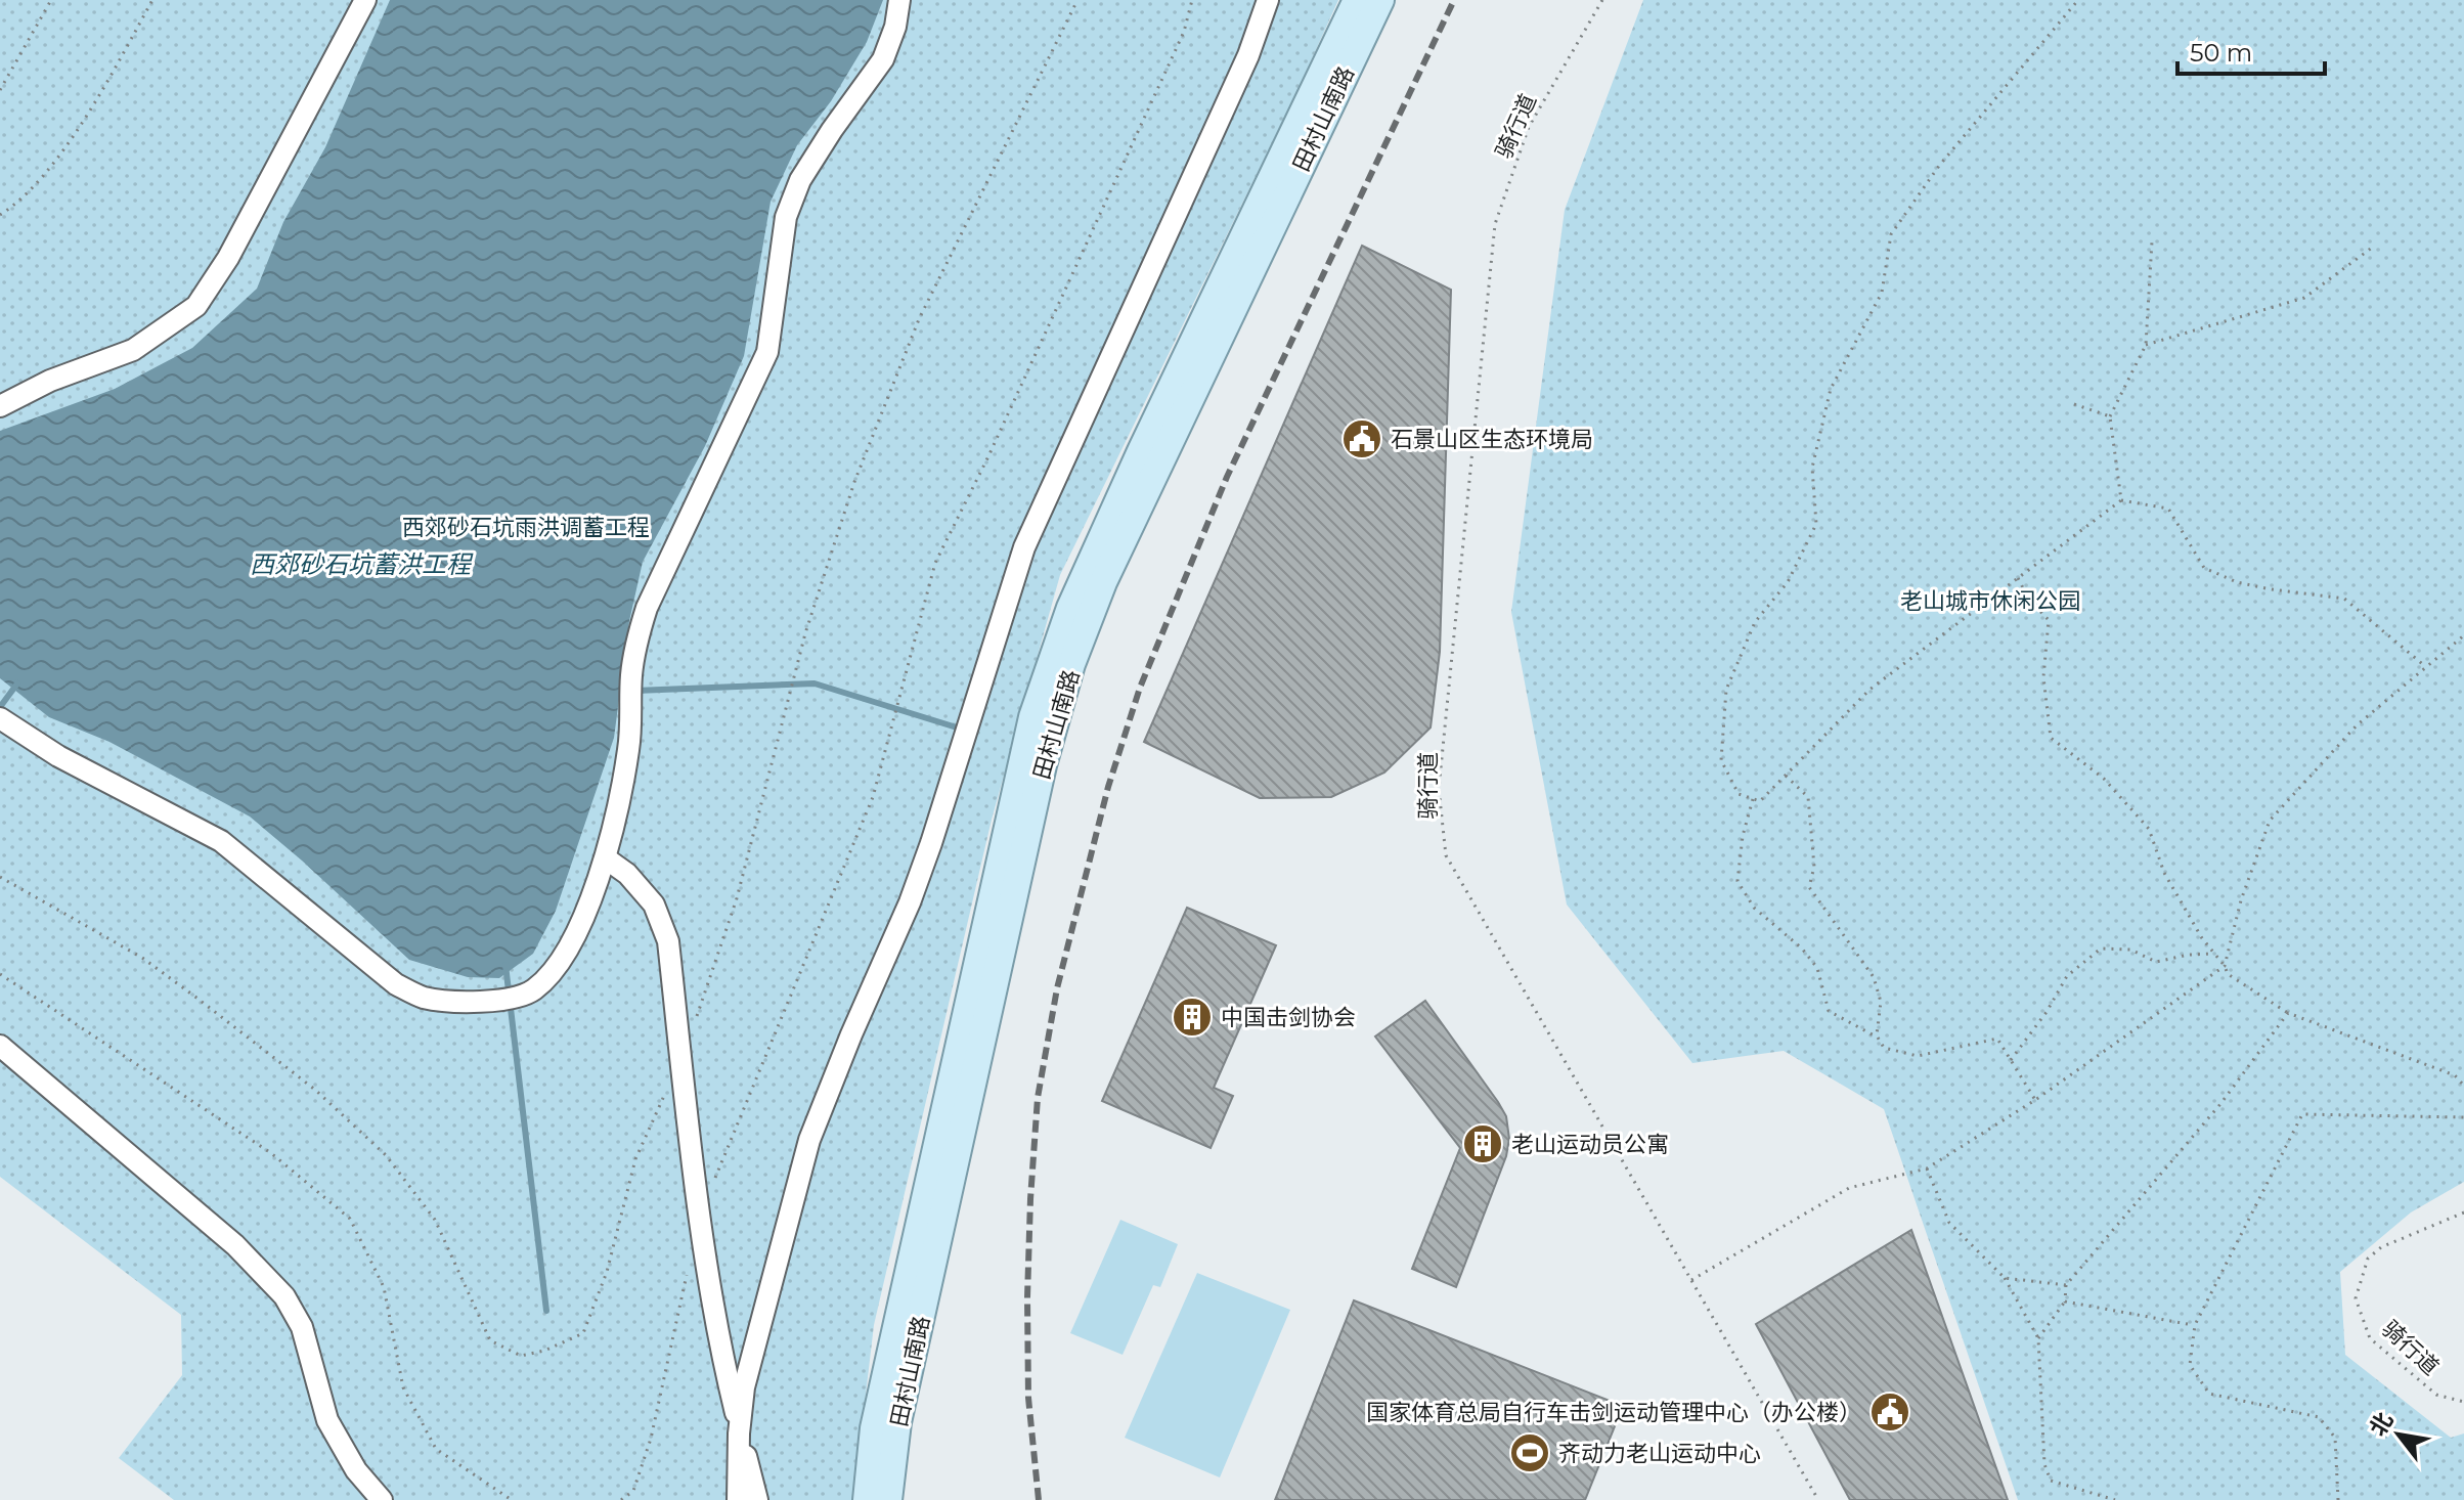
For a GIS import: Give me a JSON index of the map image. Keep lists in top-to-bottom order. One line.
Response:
{"streets":{"main road":["田村山南路"],"path":["骑行道"]},"water":["西郊砂石坑蓄洪工程"],"parks":["西郊砂石坑雨洪调蓄工程","老山城市休闲公园"],"places":{"public building":["石景山区生态环境局","国家体育总局自行车击剑运动管理中心（办公楼）"],"building":["中国击剑协会","老山运动员公寓"],"sports":["齐动力老山运动中心"]},"scale_bar":"50 m","north":"top left"}
